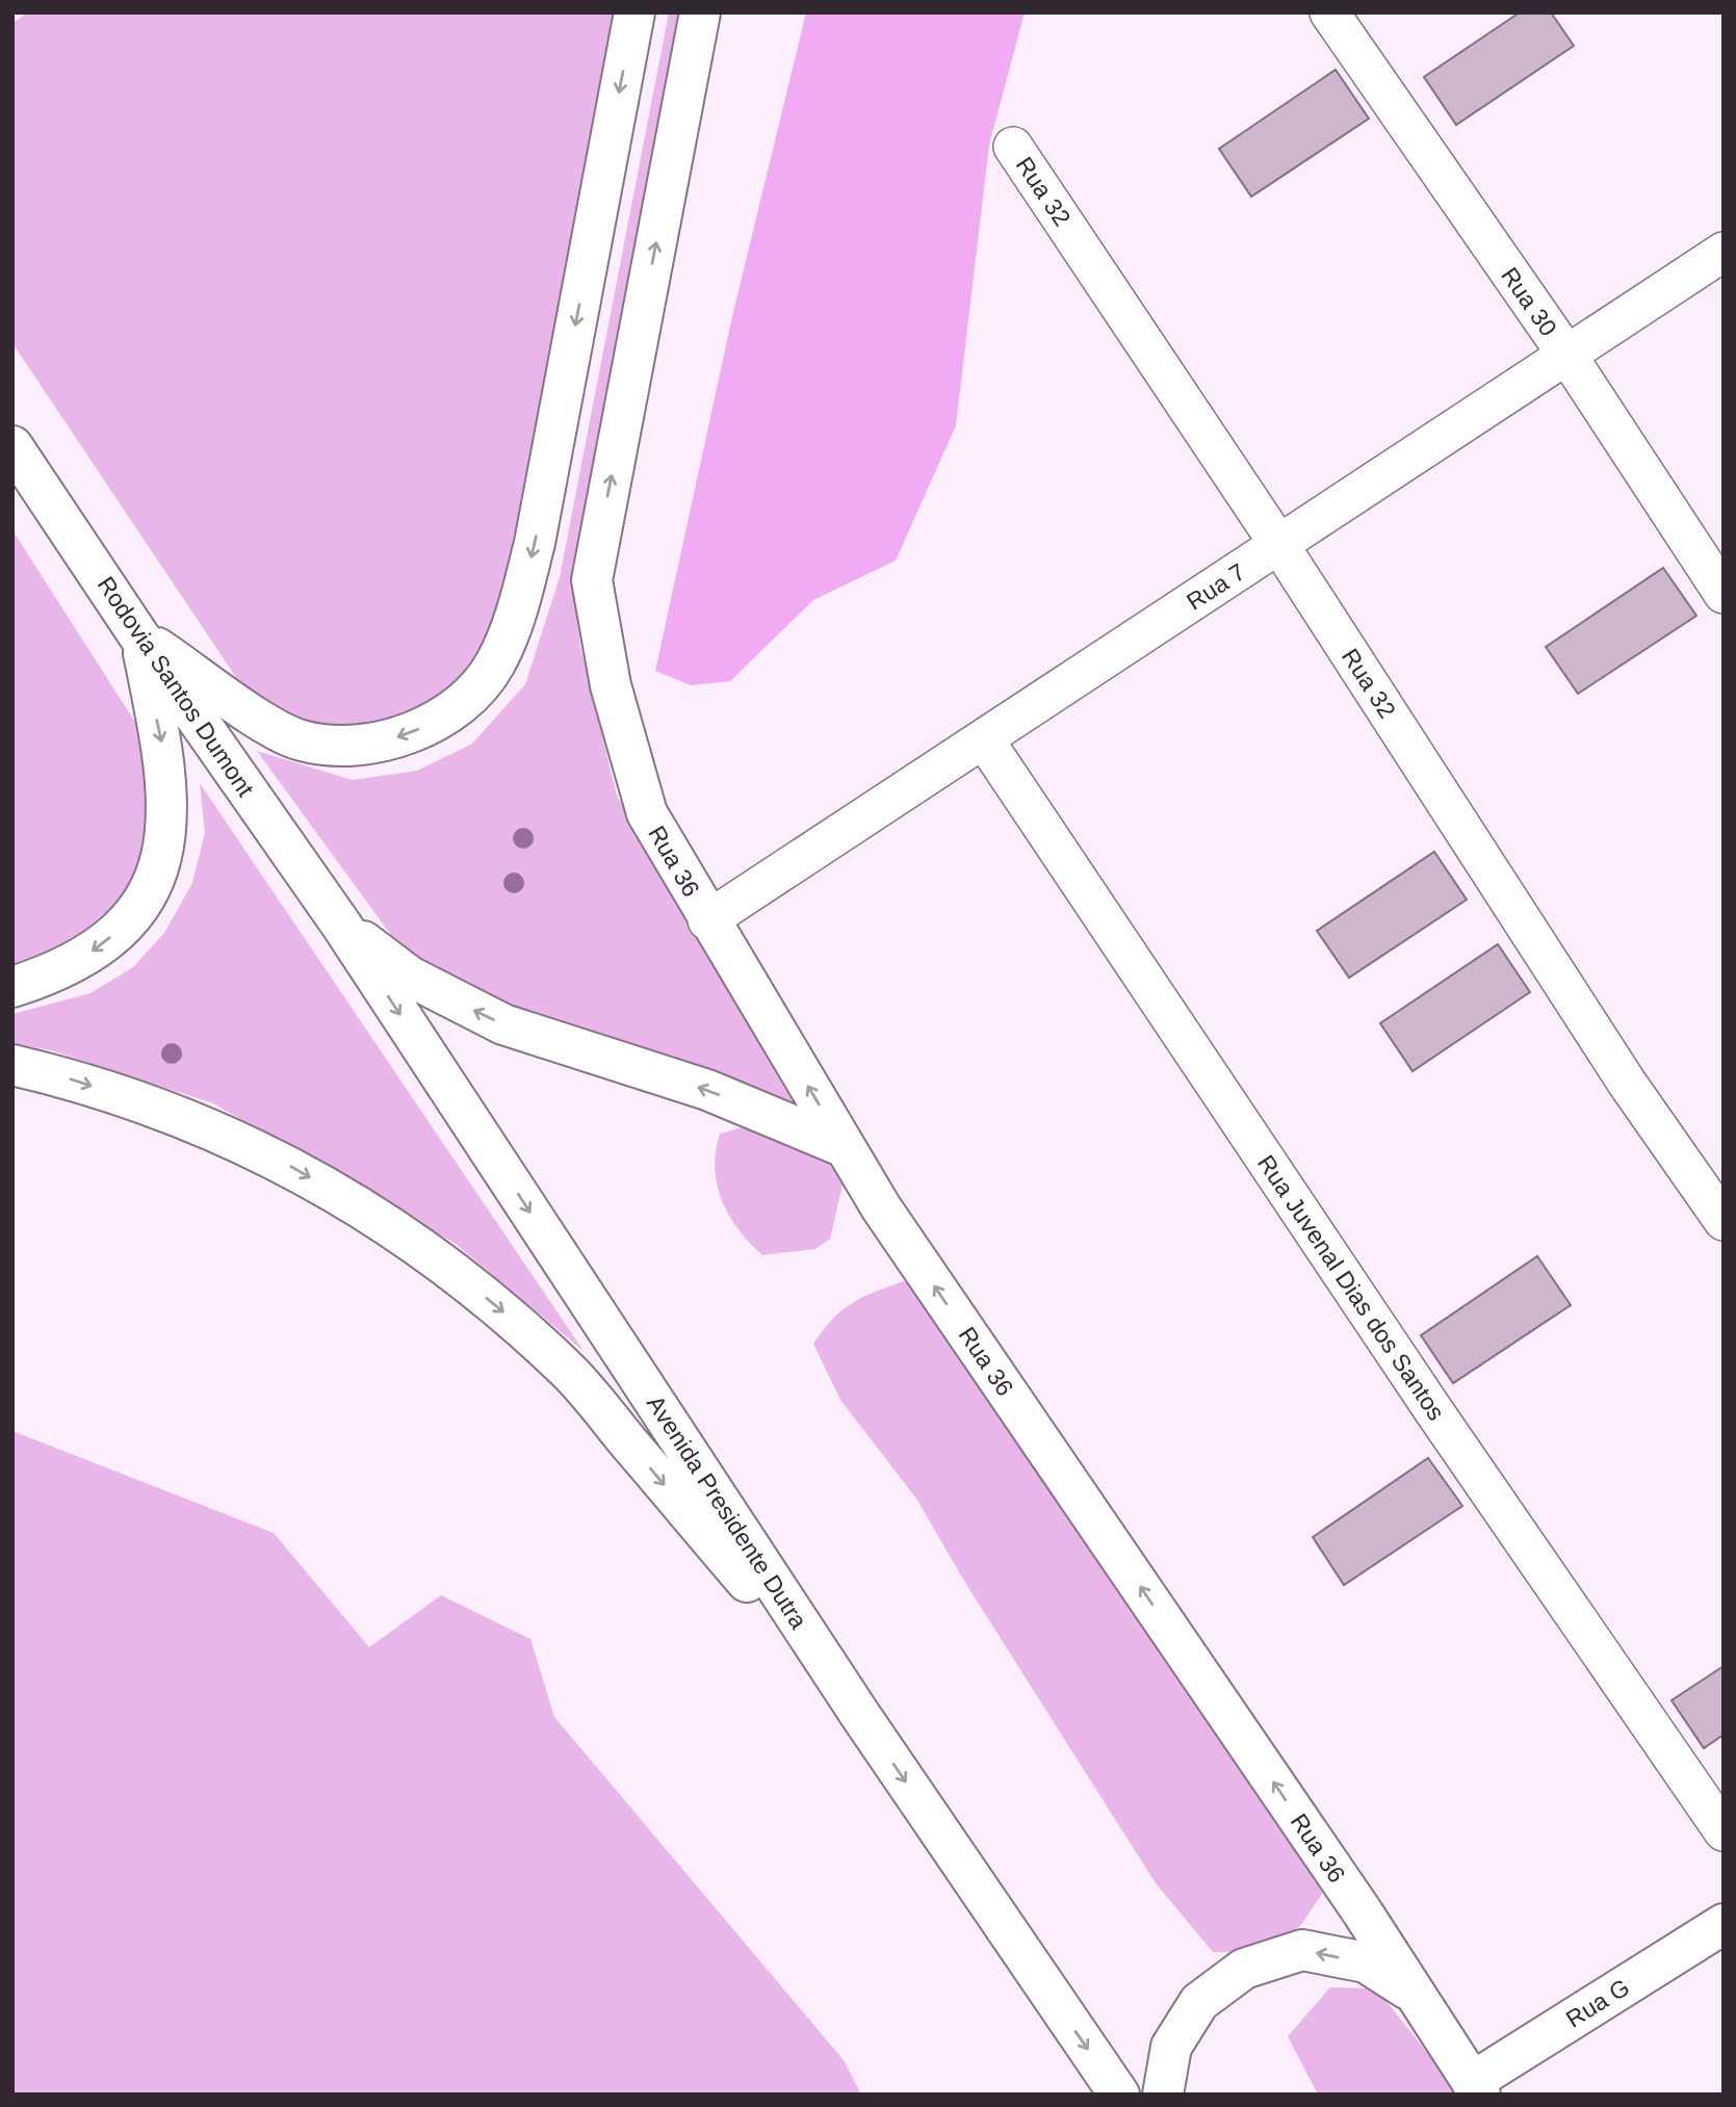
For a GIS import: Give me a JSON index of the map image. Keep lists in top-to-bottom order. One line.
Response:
{"streets":{"main road":["Rodovia Santos Dumont","Rua 36","Avenida Presidente Dutra","Rua G"],"street":["Rua 32","Rua 30","Rua 7","Rua Juvenal Dias dos Santos"]},"crossings":[["Rua 32","Rua 7"],["Rua 30","Rua 7"],["Rua 7","Rua 36"],["Rua 7","Rua Juvenal Dias dos Santos"],["Rodovia Santos Dumont","Avenida Presidente Dutra"],["Rua 36","Rua G"]],"one_way":["Rua 36"]}
